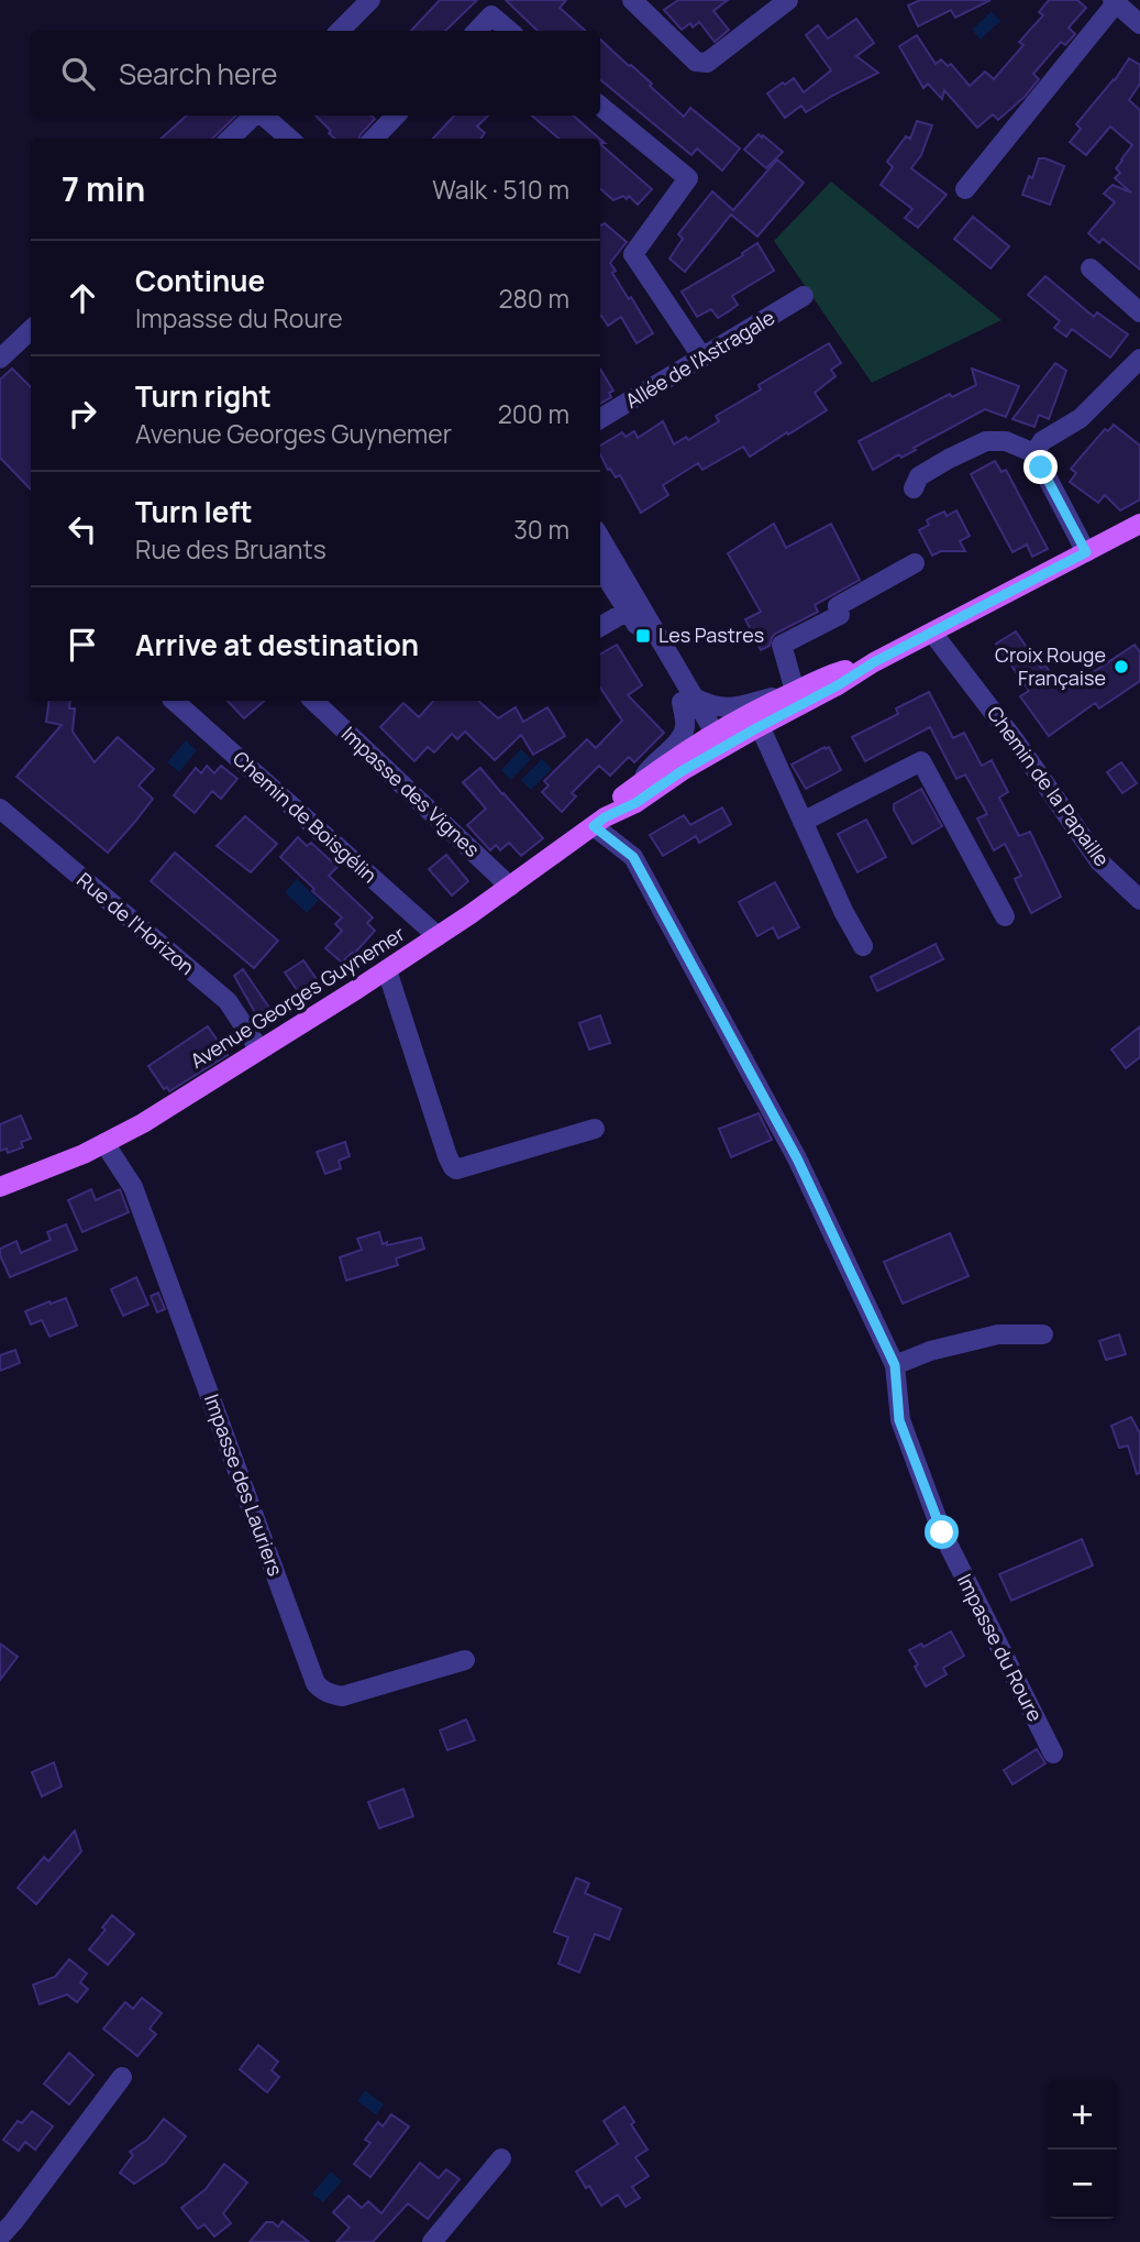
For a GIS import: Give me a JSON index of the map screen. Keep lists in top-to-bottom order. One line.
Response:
{"streets":{"main road":["Avenue Georges Guynemer"],"street":["Allée de l'Astragale","Chemin de la Papaille","Impasse des Vignes","Chemin de Boisgélin","Rue de l'Horizon","Impasse des Lauriers","Impasse du Roure"]},"crossings":[["Chemin de la Papaille","Avenue Georges Guynemer"],["Impasse des Vignes","Avenue Georges Guynemer"],["Chemin de Boisgélin","Avenue Georges Guynemer"],["Rue de l'Horizon","Avenue Georges Guynemer"],["Avenue Georges Guynemer","Impasse des Lauriers"],["Avenue Georges Guynemer","Impasse du Roure"]],"places":{"transit":["Les Pastres"],"other":["Croix Rouge Française"]},"page":{"search":"Search here","heading":["7 min","Walk · 510 m"],"list":[["Continue","Impasse du Roure","280 m"],["Turn right","Avenue Georges Guynemer","200 m"],["Turn left","Rue des Bruants","30 m"],"Arrive at destination"],"map_buttons":["+","−"]}}
